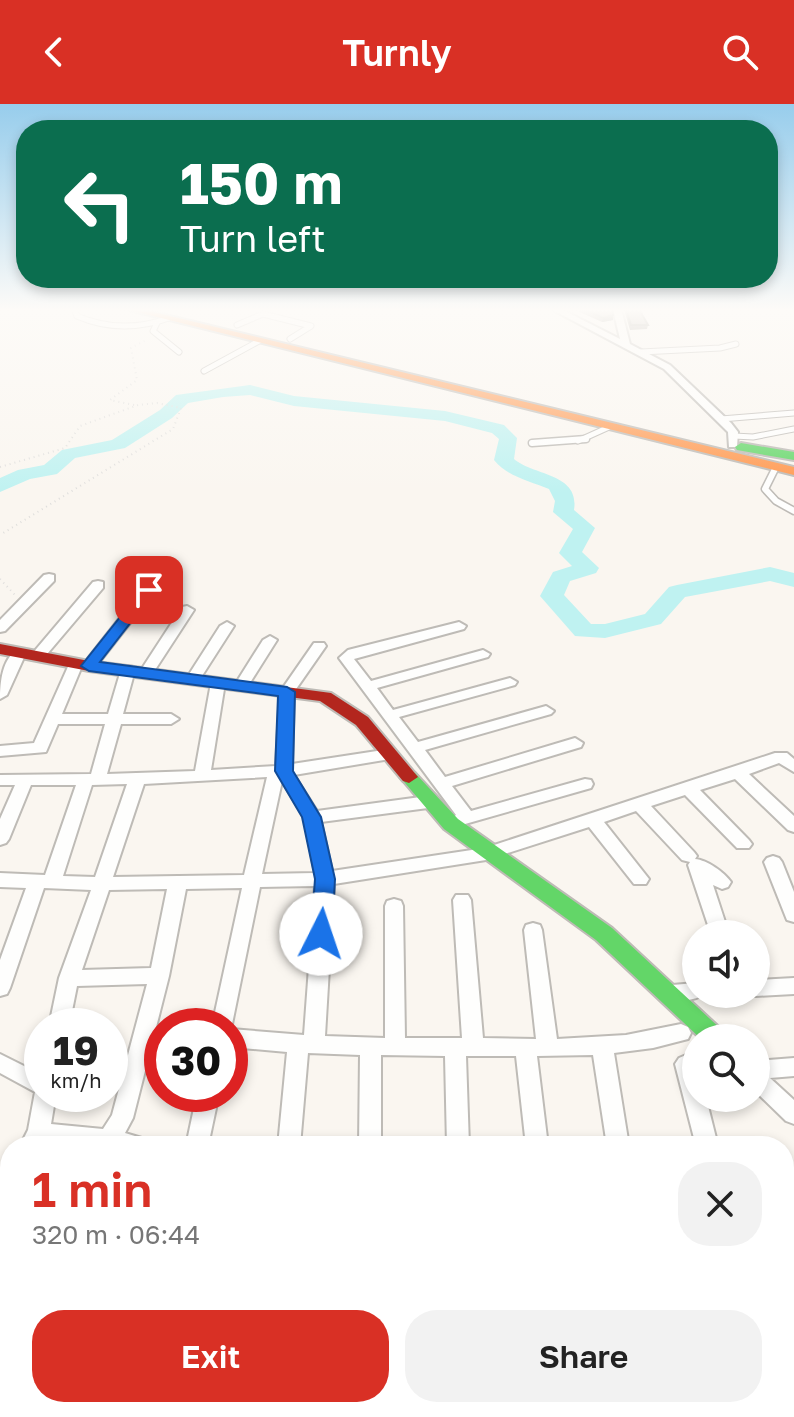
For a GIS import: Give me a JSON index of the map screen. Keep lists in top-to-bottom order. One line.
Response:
{"page":{"header":"Turnly","turn":["150 m","Turn left"],"speed":"19 km/h","limit":"30","heading":["1 min","320 m · 06:44"],"buttons":["Exit","Share"]}}
